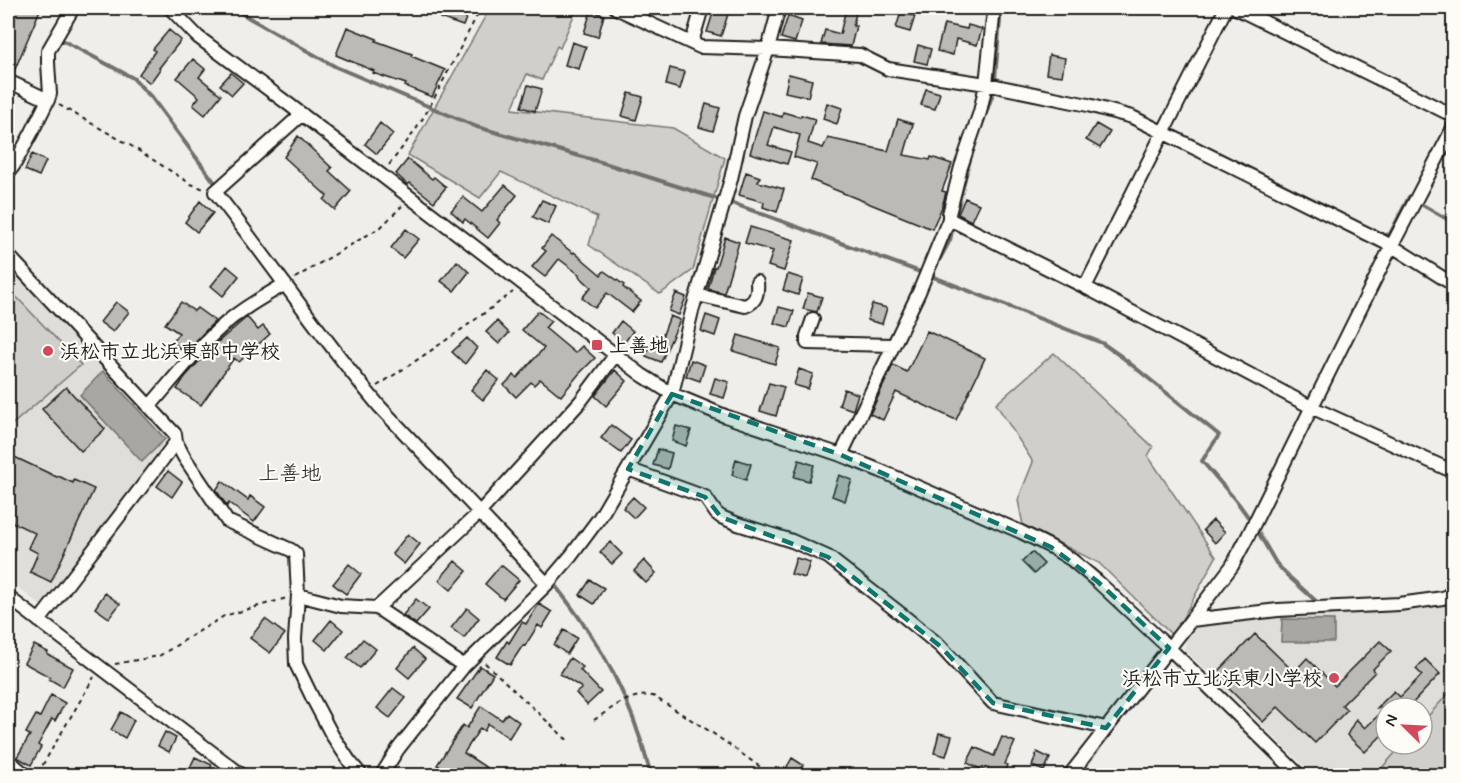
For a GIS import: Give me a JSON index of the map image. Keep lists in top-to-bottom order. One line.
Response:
{"districts":["上善地"],"places":{"transit":["上善地"],"other":["浜松市立北浜東部中学校","浜松市立北浜東小学校"]},"north":"top left"}
